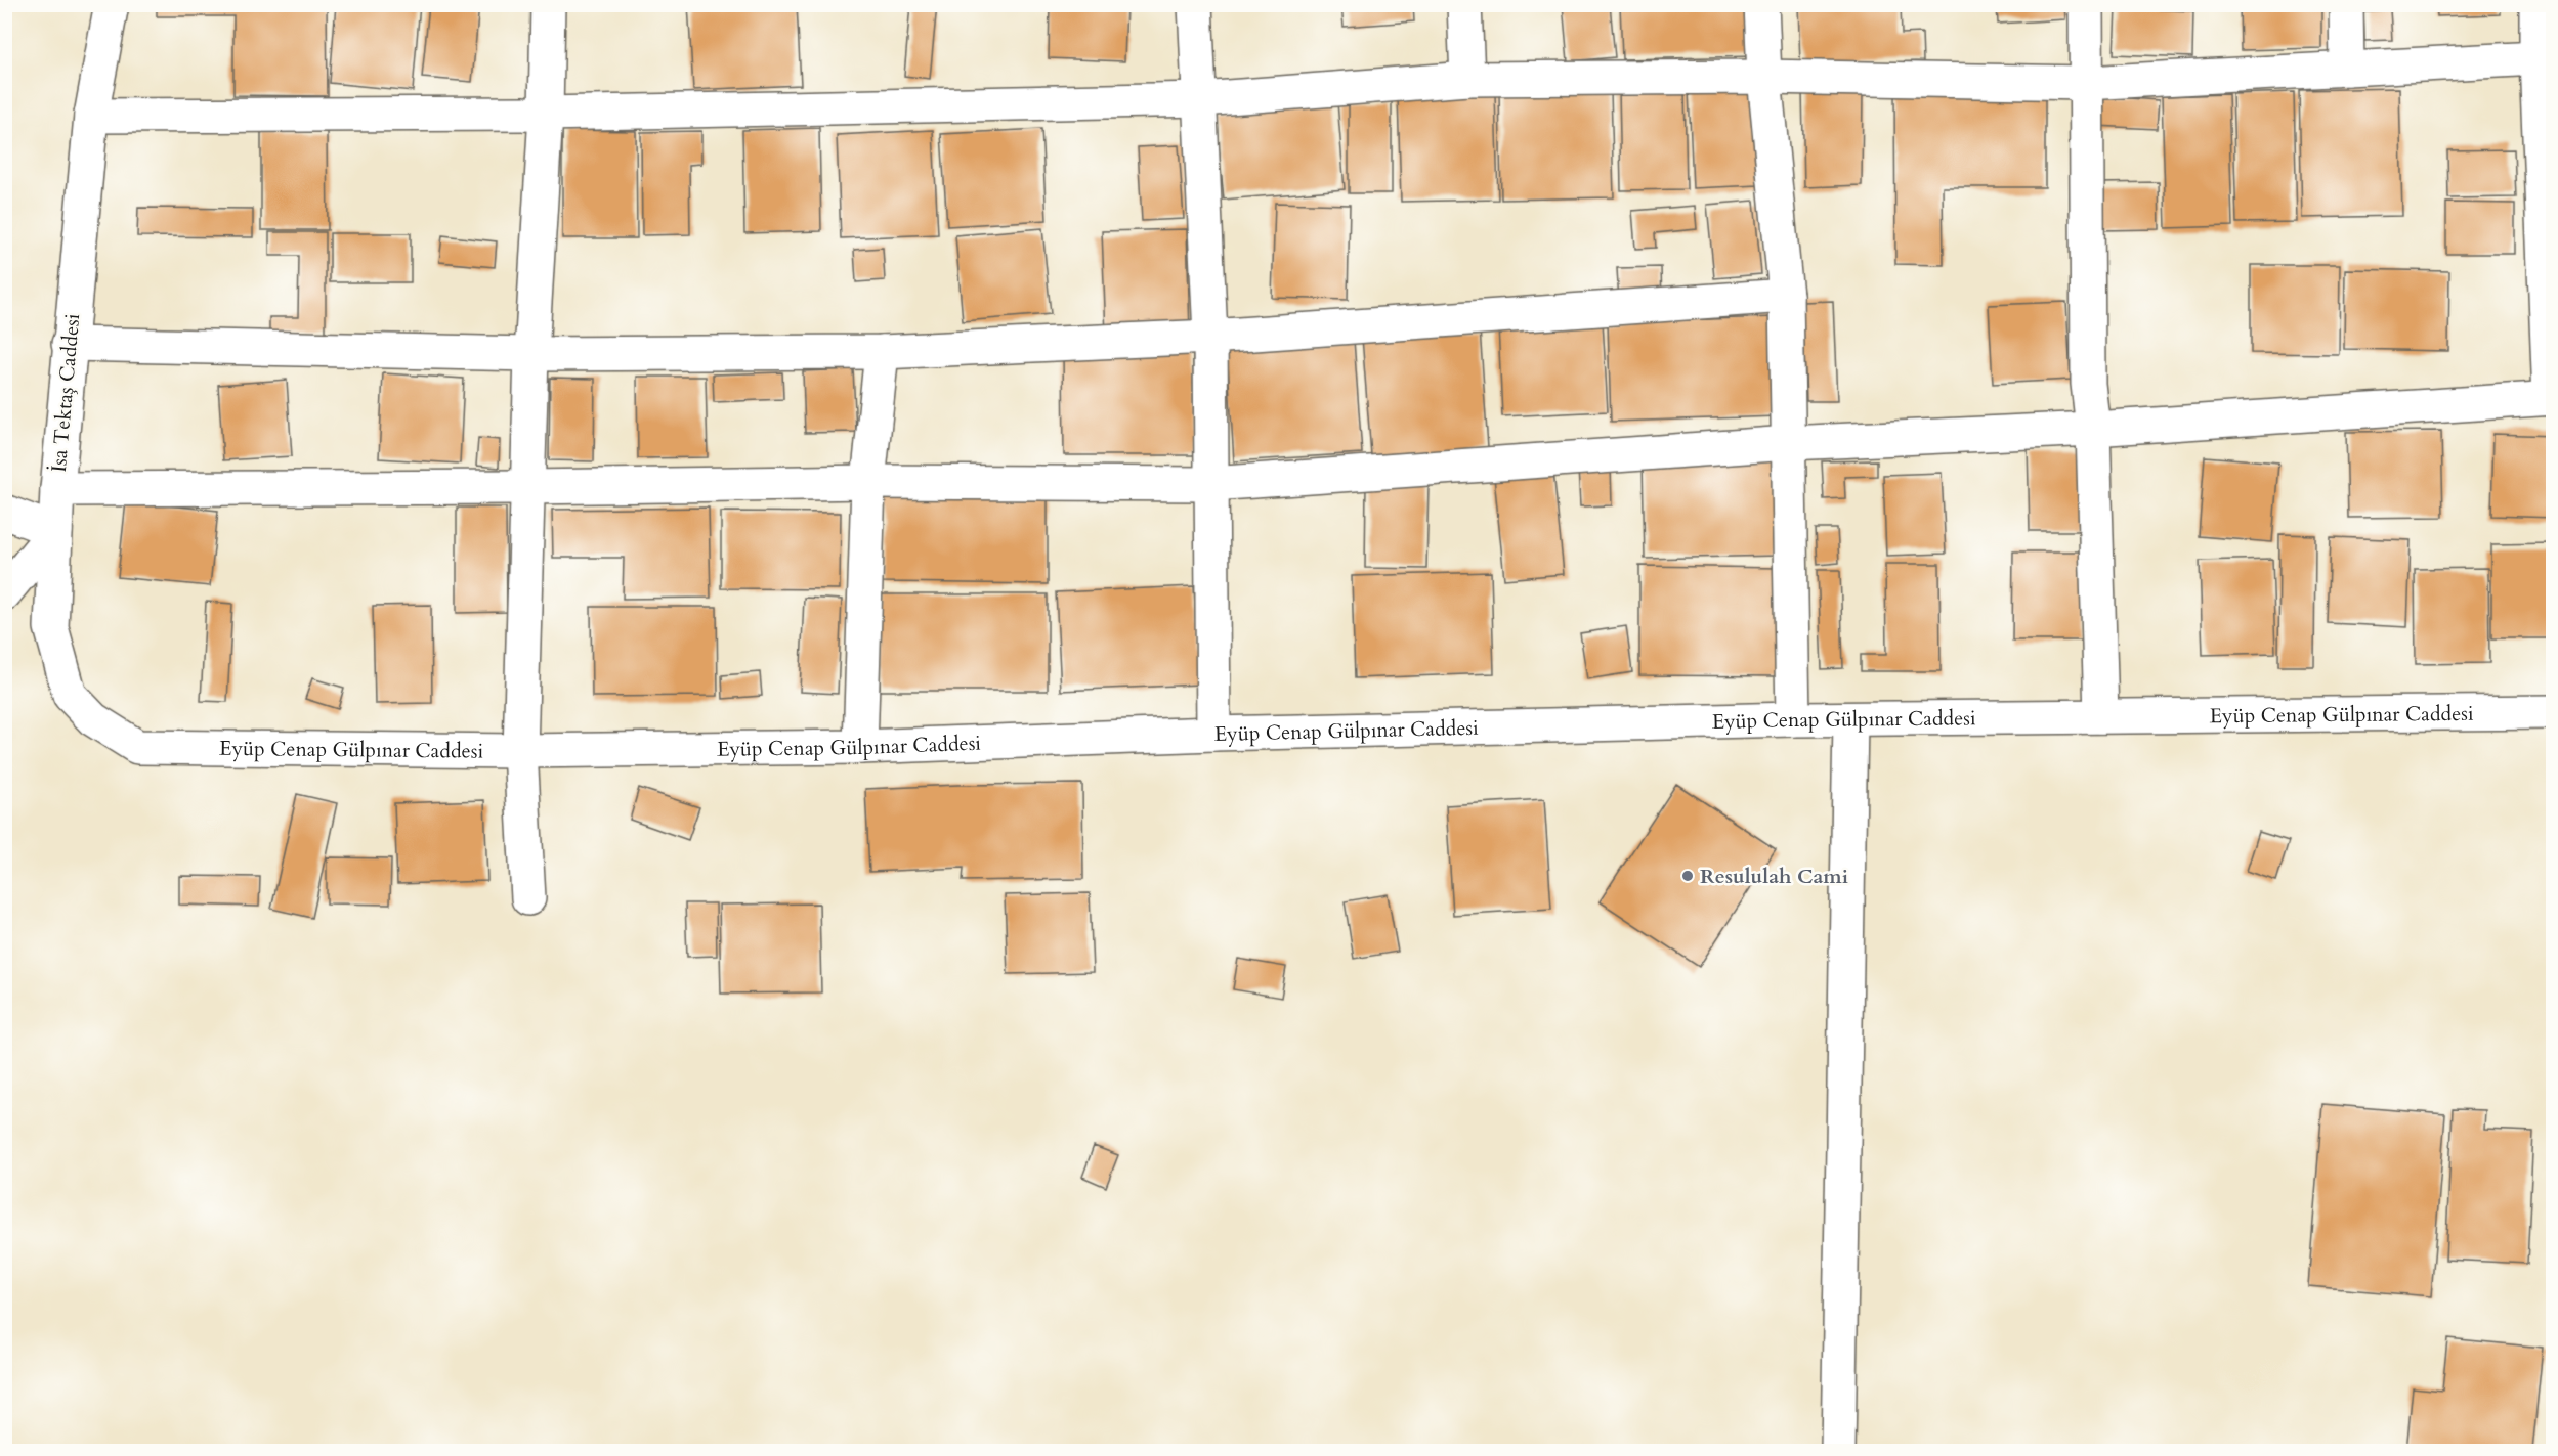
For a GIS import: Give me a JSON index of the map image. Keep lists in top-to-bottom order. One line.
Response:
{"streets":{"street":["İsa Tektaş Caddesi","Eyüp Cenap Gülpınar Caddesi"]},"crossings":[["İsa Tektaş Caddesi","Eyüp Cenap Gülpınar Caddesi"]],"places":["Resululah Cami"]}
